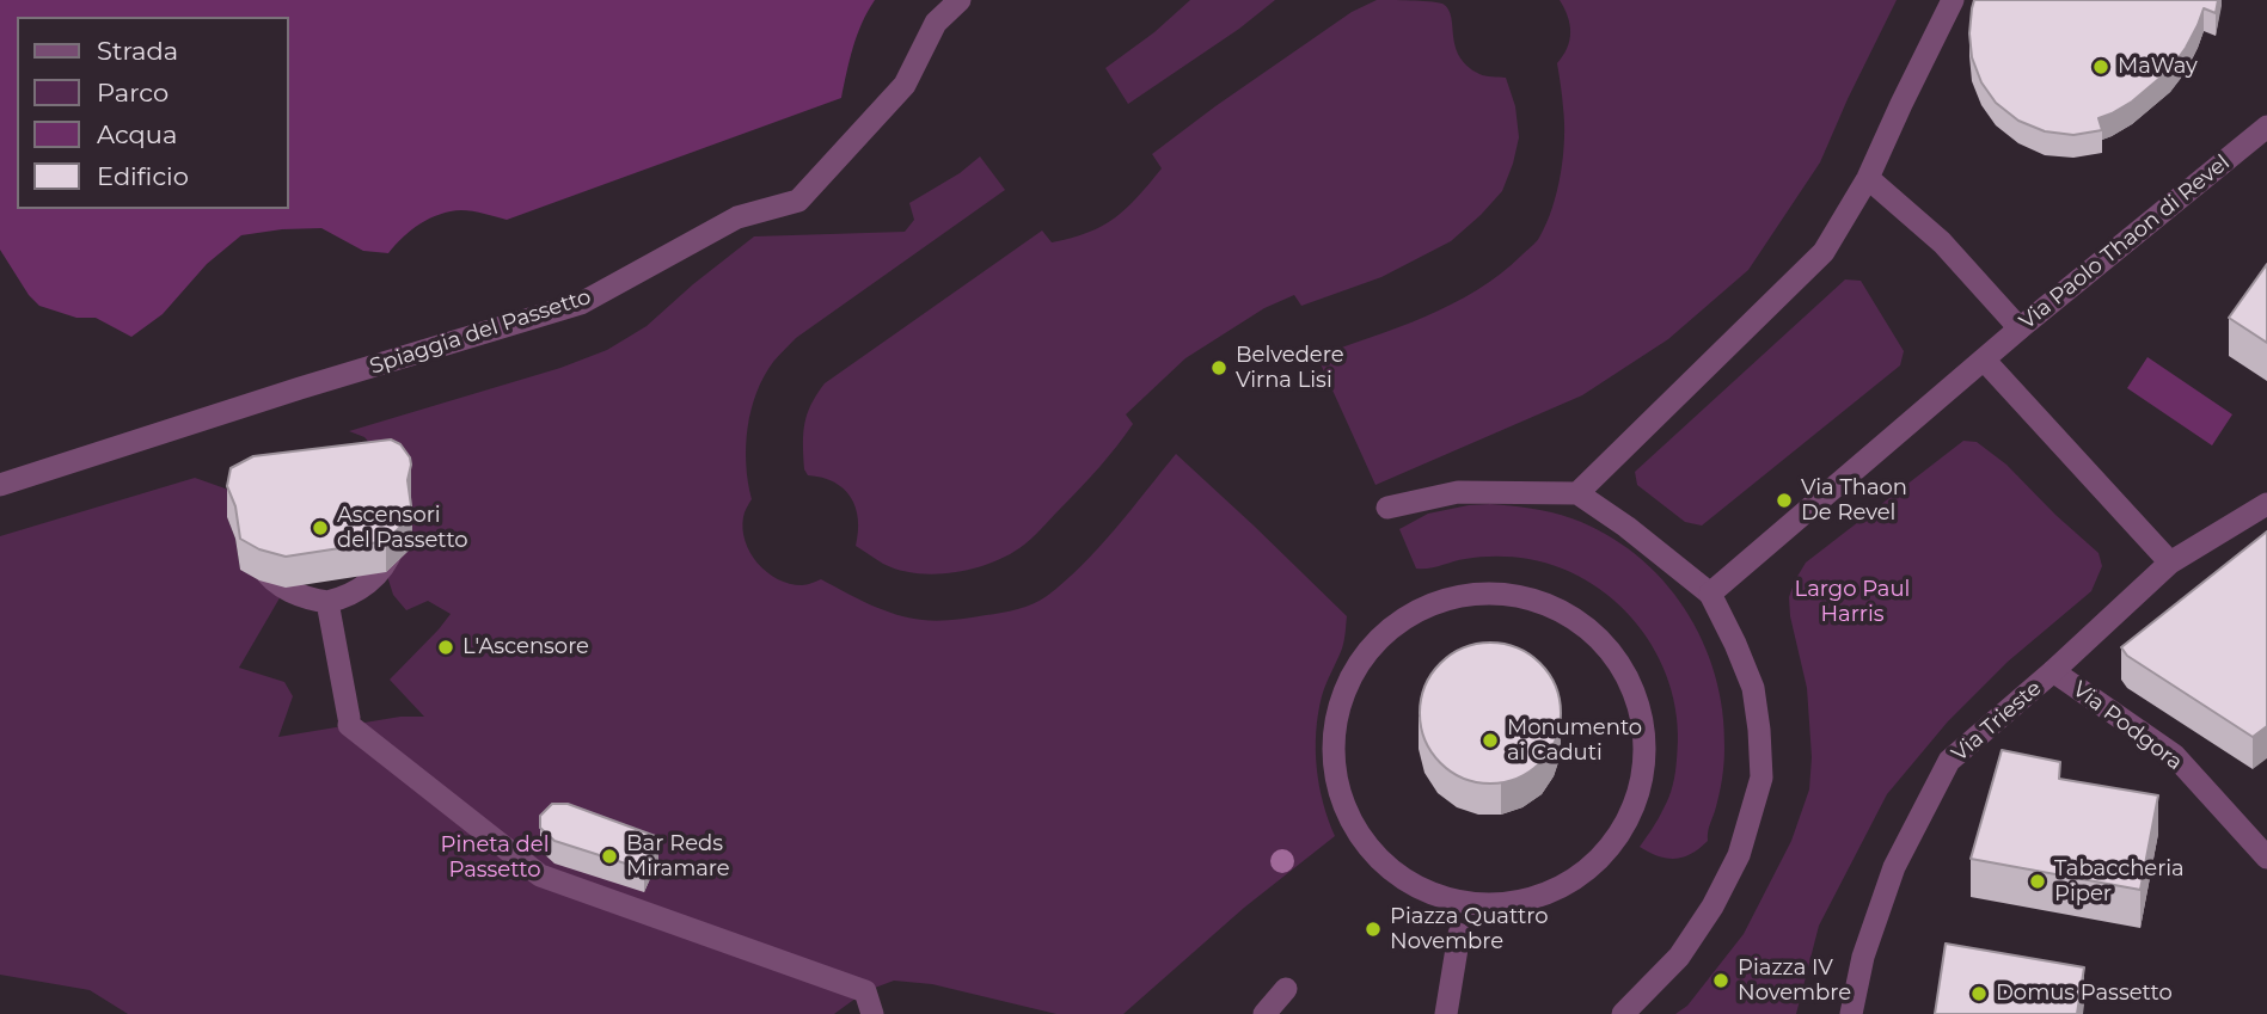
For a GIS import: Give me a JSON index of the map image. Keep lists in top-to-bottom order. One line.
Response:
{"streets":{"street":["Via Paolo Thaon di Revel","Spiaggia del Passetto","Via Trieste","Via Podgora"]},"crossings":[["Via Trieste","Via Podgora"]],"parks":["Largo Paul Harris","Pineta del Passetto"],"places":["MaWay","Belvedere Virna Lisi","Via Thaon De Revel","Ascensori del Passetto","L'Ascensore","Monumento ai Caduti","Bar Reds Miramare","Tabaccheria Piper","Piazza Quattro Novembre","Piazza IV Novembre","Domus Passetto"],"legend":["Strada","Parco","Acqua","Edificio"]}
